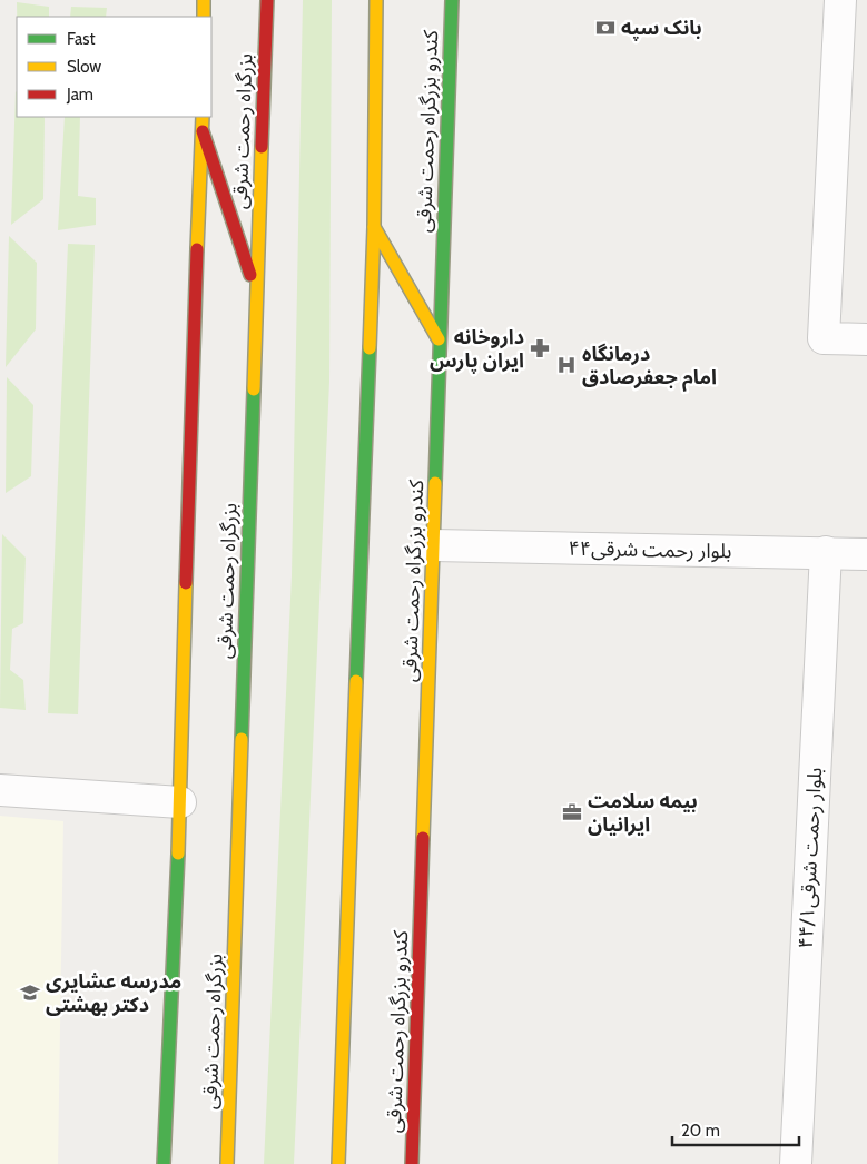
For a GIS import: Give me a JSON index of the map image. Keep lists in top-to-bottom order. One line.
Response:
{"streets":{"main road":["بزرگراه رحمت شرقی","کندرو بزرگراه رحمت شرقی"],"street":["۴۴بلوار رحمت شرقی","بلوار رحمت شرقی۴۴/۱"]},"crossings":[["کندرو بزرگراه رحمت شرقی","۴۴بلوار رحمت شرقی"],["۴۴بلوار رحمت شرقی","بلوار رحمت شرقی۴۴/۱"]],"places":{"bank":["بانک سپه"],"pharmacy":["داروخانه ایران پارس"],"hospital":["درمانگاه امام جعفرصادق"],"office":["بیمه سلامت ایرانیان"],"school or university":["مدرسه عشایری دکتر بهشتی"]},"legend":["Fast","Slow","Jam"],"scale_bar":"20 m"}
